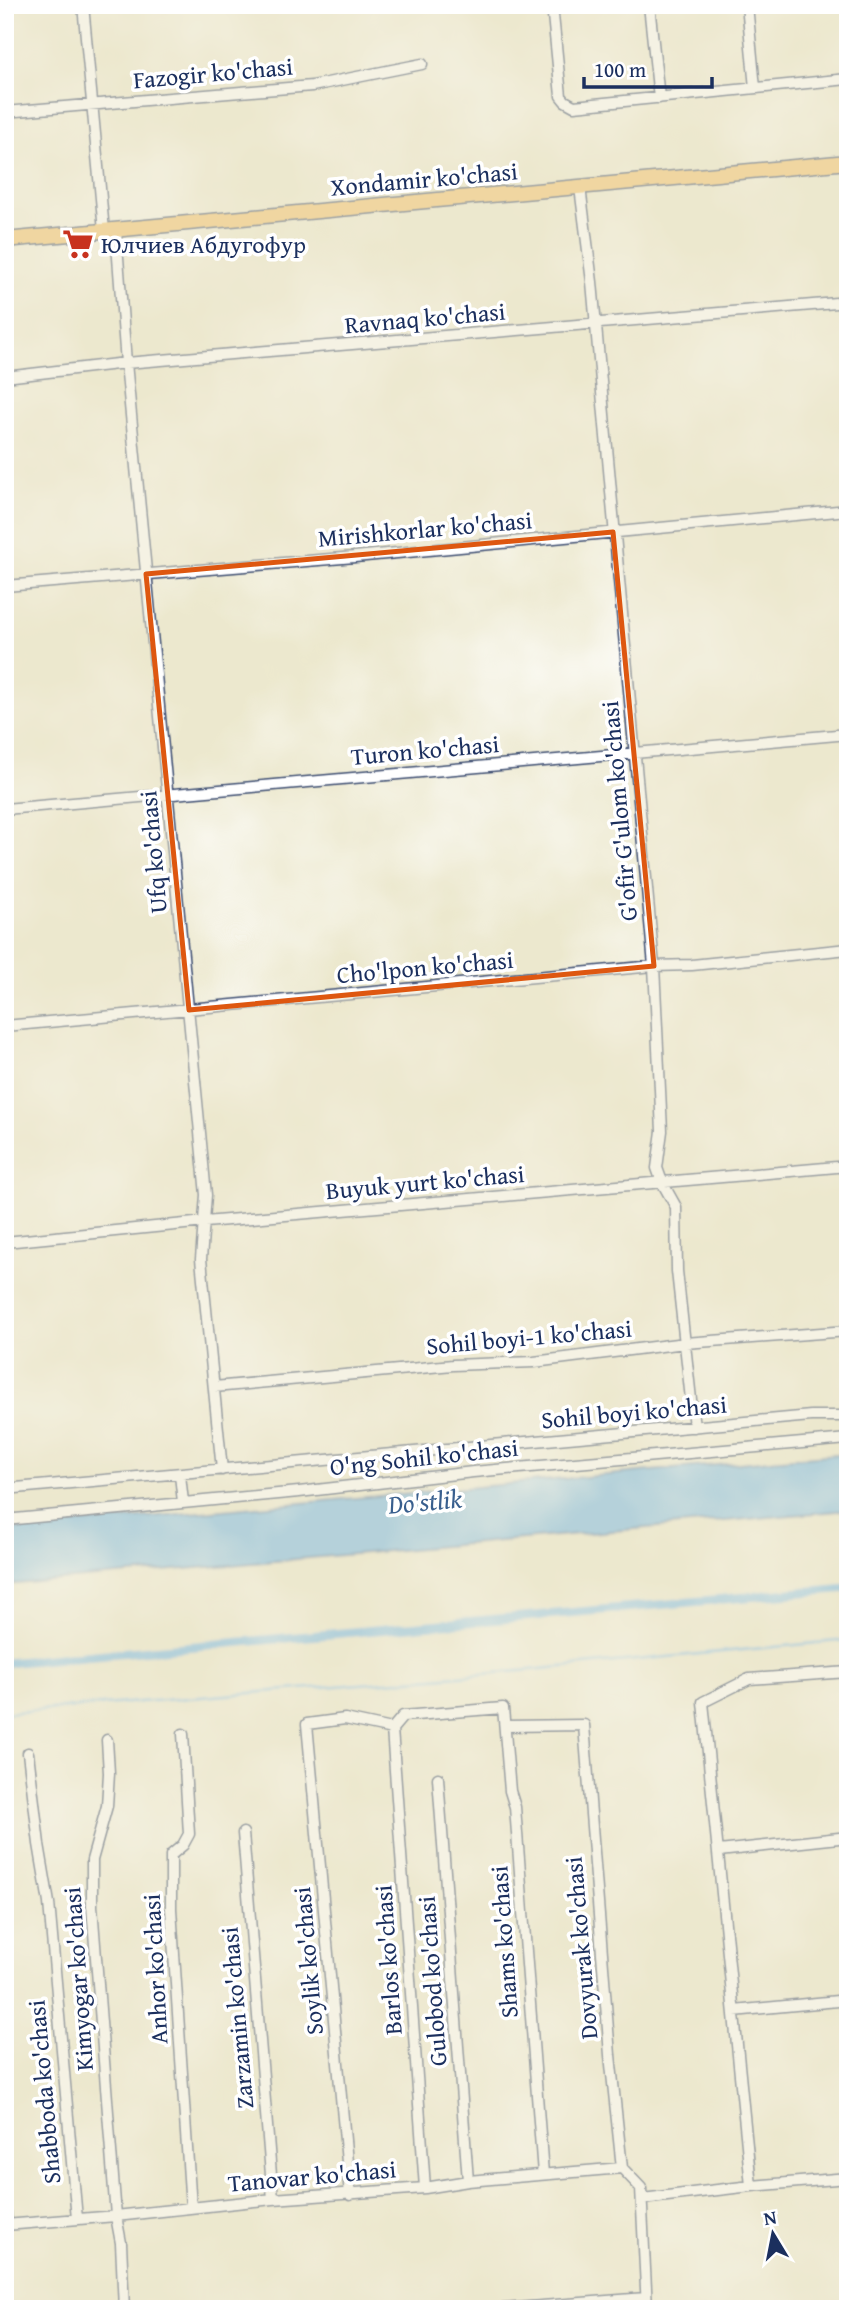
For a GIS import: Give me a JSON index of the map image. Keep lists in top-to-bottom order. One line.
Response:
{"streets":{"main road":["Xondamir ko'chasi"],"street":["Fazogir ko'chasi","Ravnaq ko'chasi","Mirishkorlar ko'chasi","Turon ko'chasi","G'ofir G'ulom ko'chasi","Ufq ko'chasi","Cho'lpon ko'chasi","Buyuk yurt ko'chasi","Sohil boyi-1 ko'chasi","Sohil boyi ko'chasi","O'ng Sohil ko'chasi","Shams ko'chasi","Dovyurak ko'chasi","Barlos ko'chasi","Soylik ko'chasi","Anhor ko'chasi","Kimyogar ko'chasi","Gulobod ko'chasi","Zarzamin ko'chasi","Shabboda ko'chasi","Tanovar ko'chasi"]},"crossings":[["Fazogir ko'chasi","Ufq ko'chasi"],["Xondamir ko'chasi","G'ofir G'ulom ko'chasi"],["Xondamir ko'chasi","Ufq ko'chasi"],["Ravnaq ko'chasi","G'ofir G'ulom ko'chasi"],["Ravnaq ko'chasi","Ufq ko'chasi"],["Mirishkorlar ko'chasi","G'ofir G'ulom ko'chasi"],["Mirishkorlar ko'chasi","Ufq ko'chasi"],["Turon ko'chasi","G'ofir G'ulom ko'chasi"],["Turon ko'chasi","Ufq ko'chasi"],["G'ofir G'ulom ko'chasi","Cho'lpon ko'chasi"],["G'ofir G'ulom ko'chasi","Buyuk yurt ko'chasi"],["G'ofir G'ulom ko'chasi","Sohil boyi-1 ko'chasi"],["G'ofir G'ulom ko'chasi","Sohil boyi ko'chasi"],["Ufq ko'chasi","Cho'lpon ko'chasi"],["Ufq ko'chasi","Buyuk yurt ko'chasi"],["Ufq ko'chasi","Sohil boyi-1 ko'chasi"],["Ufq ko'chasi","Sohil boyi ko'chasi"],["Shams ko'chasi","Dovyurak ko'chasi"],["Shams ko'chasi","Barlos ko'chasi"],["Shams ko'chasi","Soylik ko'chasi"],["Shams ko'chasi","Tanovar ko'chasi"],["Dovyurak ko'chasi","Tanovar ko'chasi"],["Barlos ko'chasi","Soylik ko'chasi"],["Barlos ko'chasi","Tanovar ko'chasi"],["Soylik ko'chasi","Tanovar ko'chasi"],["Anhor ko'chasi","Tanovar ko'chasi"],["Kimyogar ko'chasi","Tanovar ko'chasi"],["Gulobod ko'chasi","Tanovar ko'chasi"],["Zarzamin ko'chasi","Tanovar ko'chasi"],["Shabboda ko'chasi","Tanovar ko'chasi"]],"water":["Do'stlik"],"places":{"supermarket":["Юлчиев Абдугофур"]},"scale_bar":"100 m","north":"top"}
